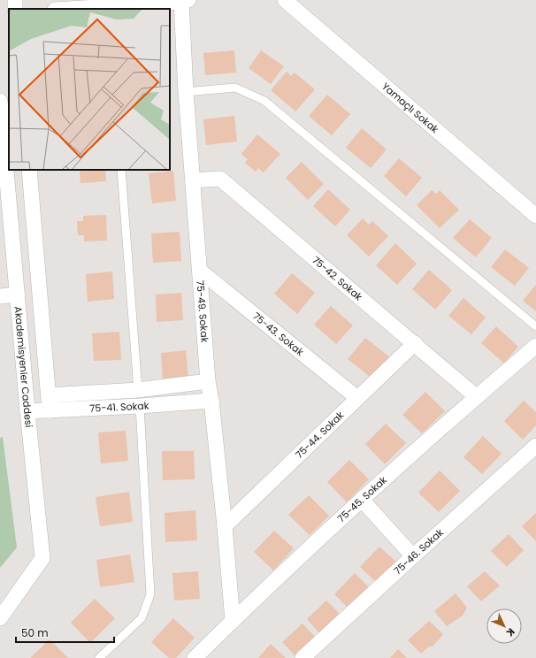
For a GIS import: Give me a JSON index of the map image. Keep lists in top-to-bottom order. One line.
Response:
{"streets":{"street":["Yamaçlı Sokak","75-42. Sokak","75-49. Sokak","75-43. Sokak","Akademisyenler Caddesi","75-41. Sokak","75-44. Sokak","75-45. Sokak","75-46. Sokak"]},"crossings":[["75-42. Sokak","75-49. Sokak"],["75-42. Sokak","75-44. Sokak"],["75-42. Sokak","75-45. Sokak"],["75-49. Sokak","75-43. Sokak"],["75-49. Sokak","75-41. Sokak"],["75-49. Sokak","75-44. Sokak"],["75-49. Sokak","75-45. Sokak"],["75-43. Sokak","75-44. Sokak"],["Akademisyenler Caddesi","75-41. Sokak"]],"scale_bar":"50 m","north":"bottom right"}
